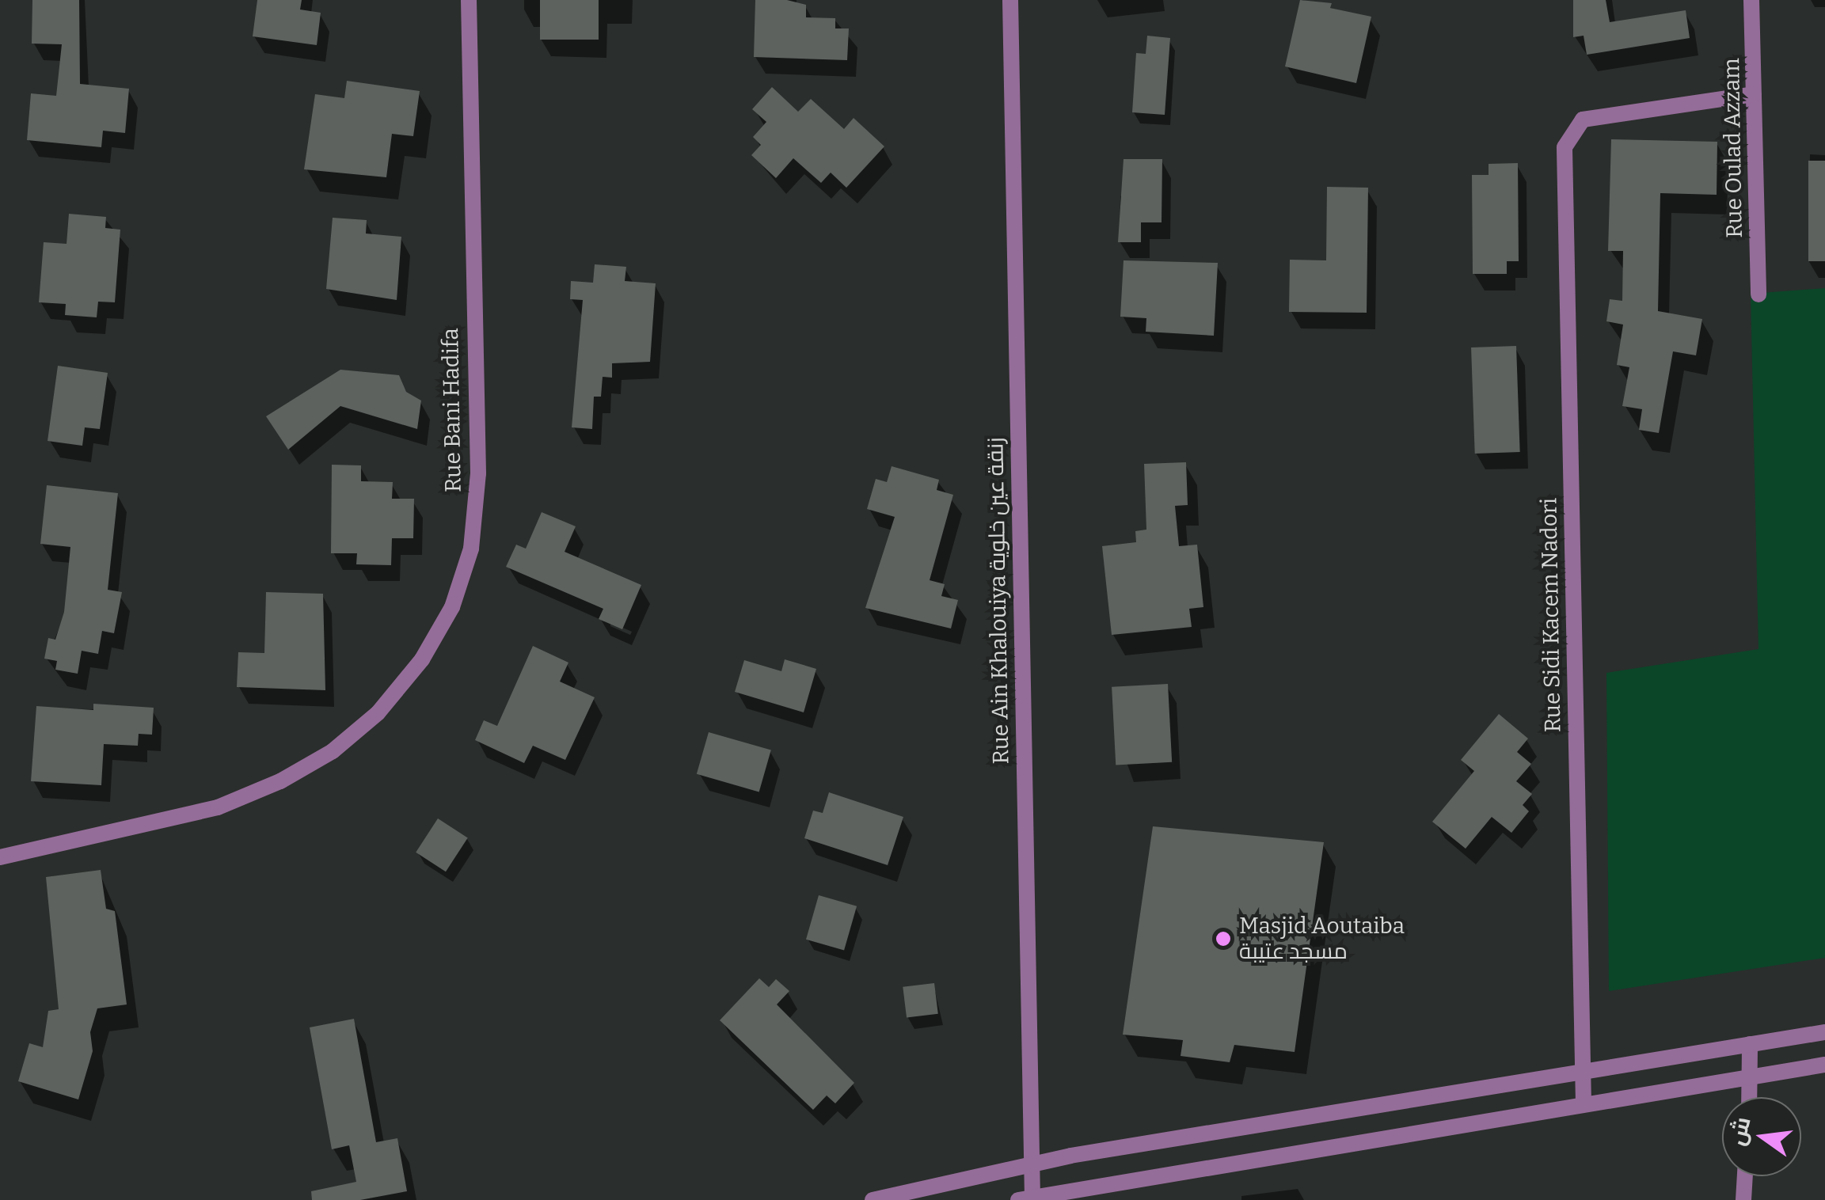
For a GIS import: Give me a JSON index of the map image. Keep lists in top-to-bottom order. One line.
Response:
{"streets":{"street":["Rue Oulad Azzam","Rue Bani Hadifa","Rue Ain Khalouiya زنقة عين خلوية","Rue Sidi Kacem Nadori"]},"crossings":[["Rue Oulad Azzam","Rue Sidi Kacem Nadori"]],"places":["Masjid Aoutaiba مسجد عتيبة"],"north":"left"}
